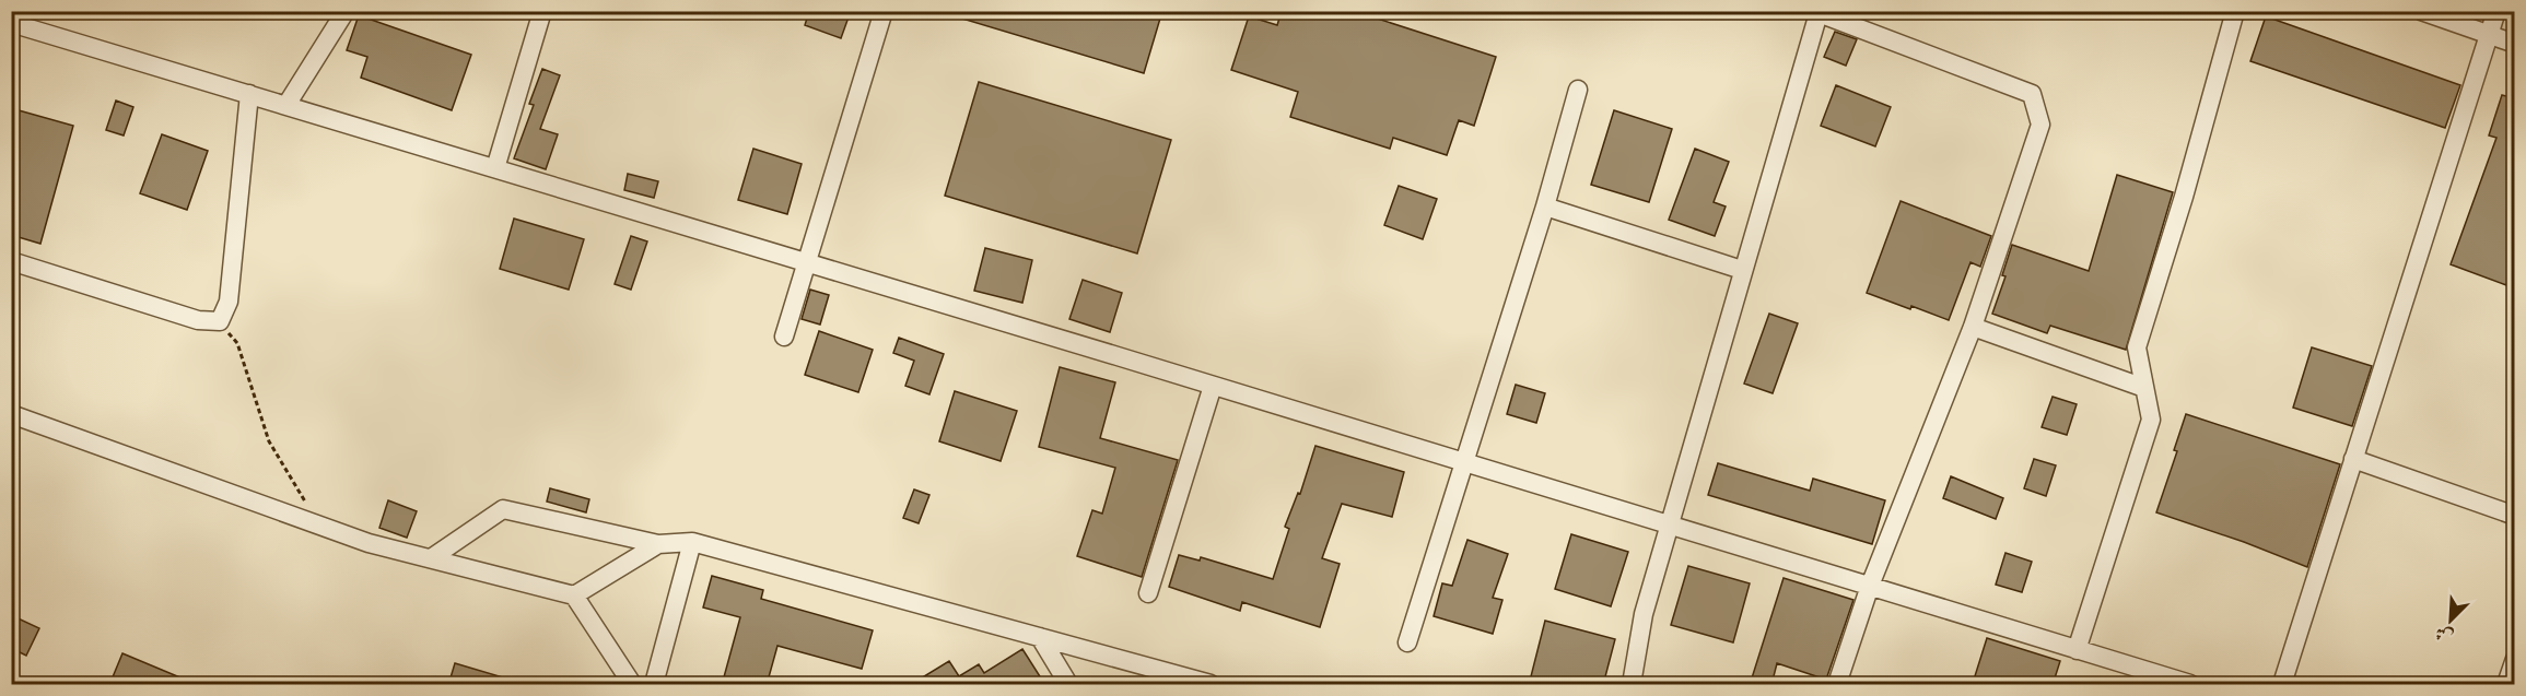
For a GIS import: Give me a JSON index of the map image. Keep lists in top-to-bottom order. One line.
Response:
{"north":"bottom left"}
